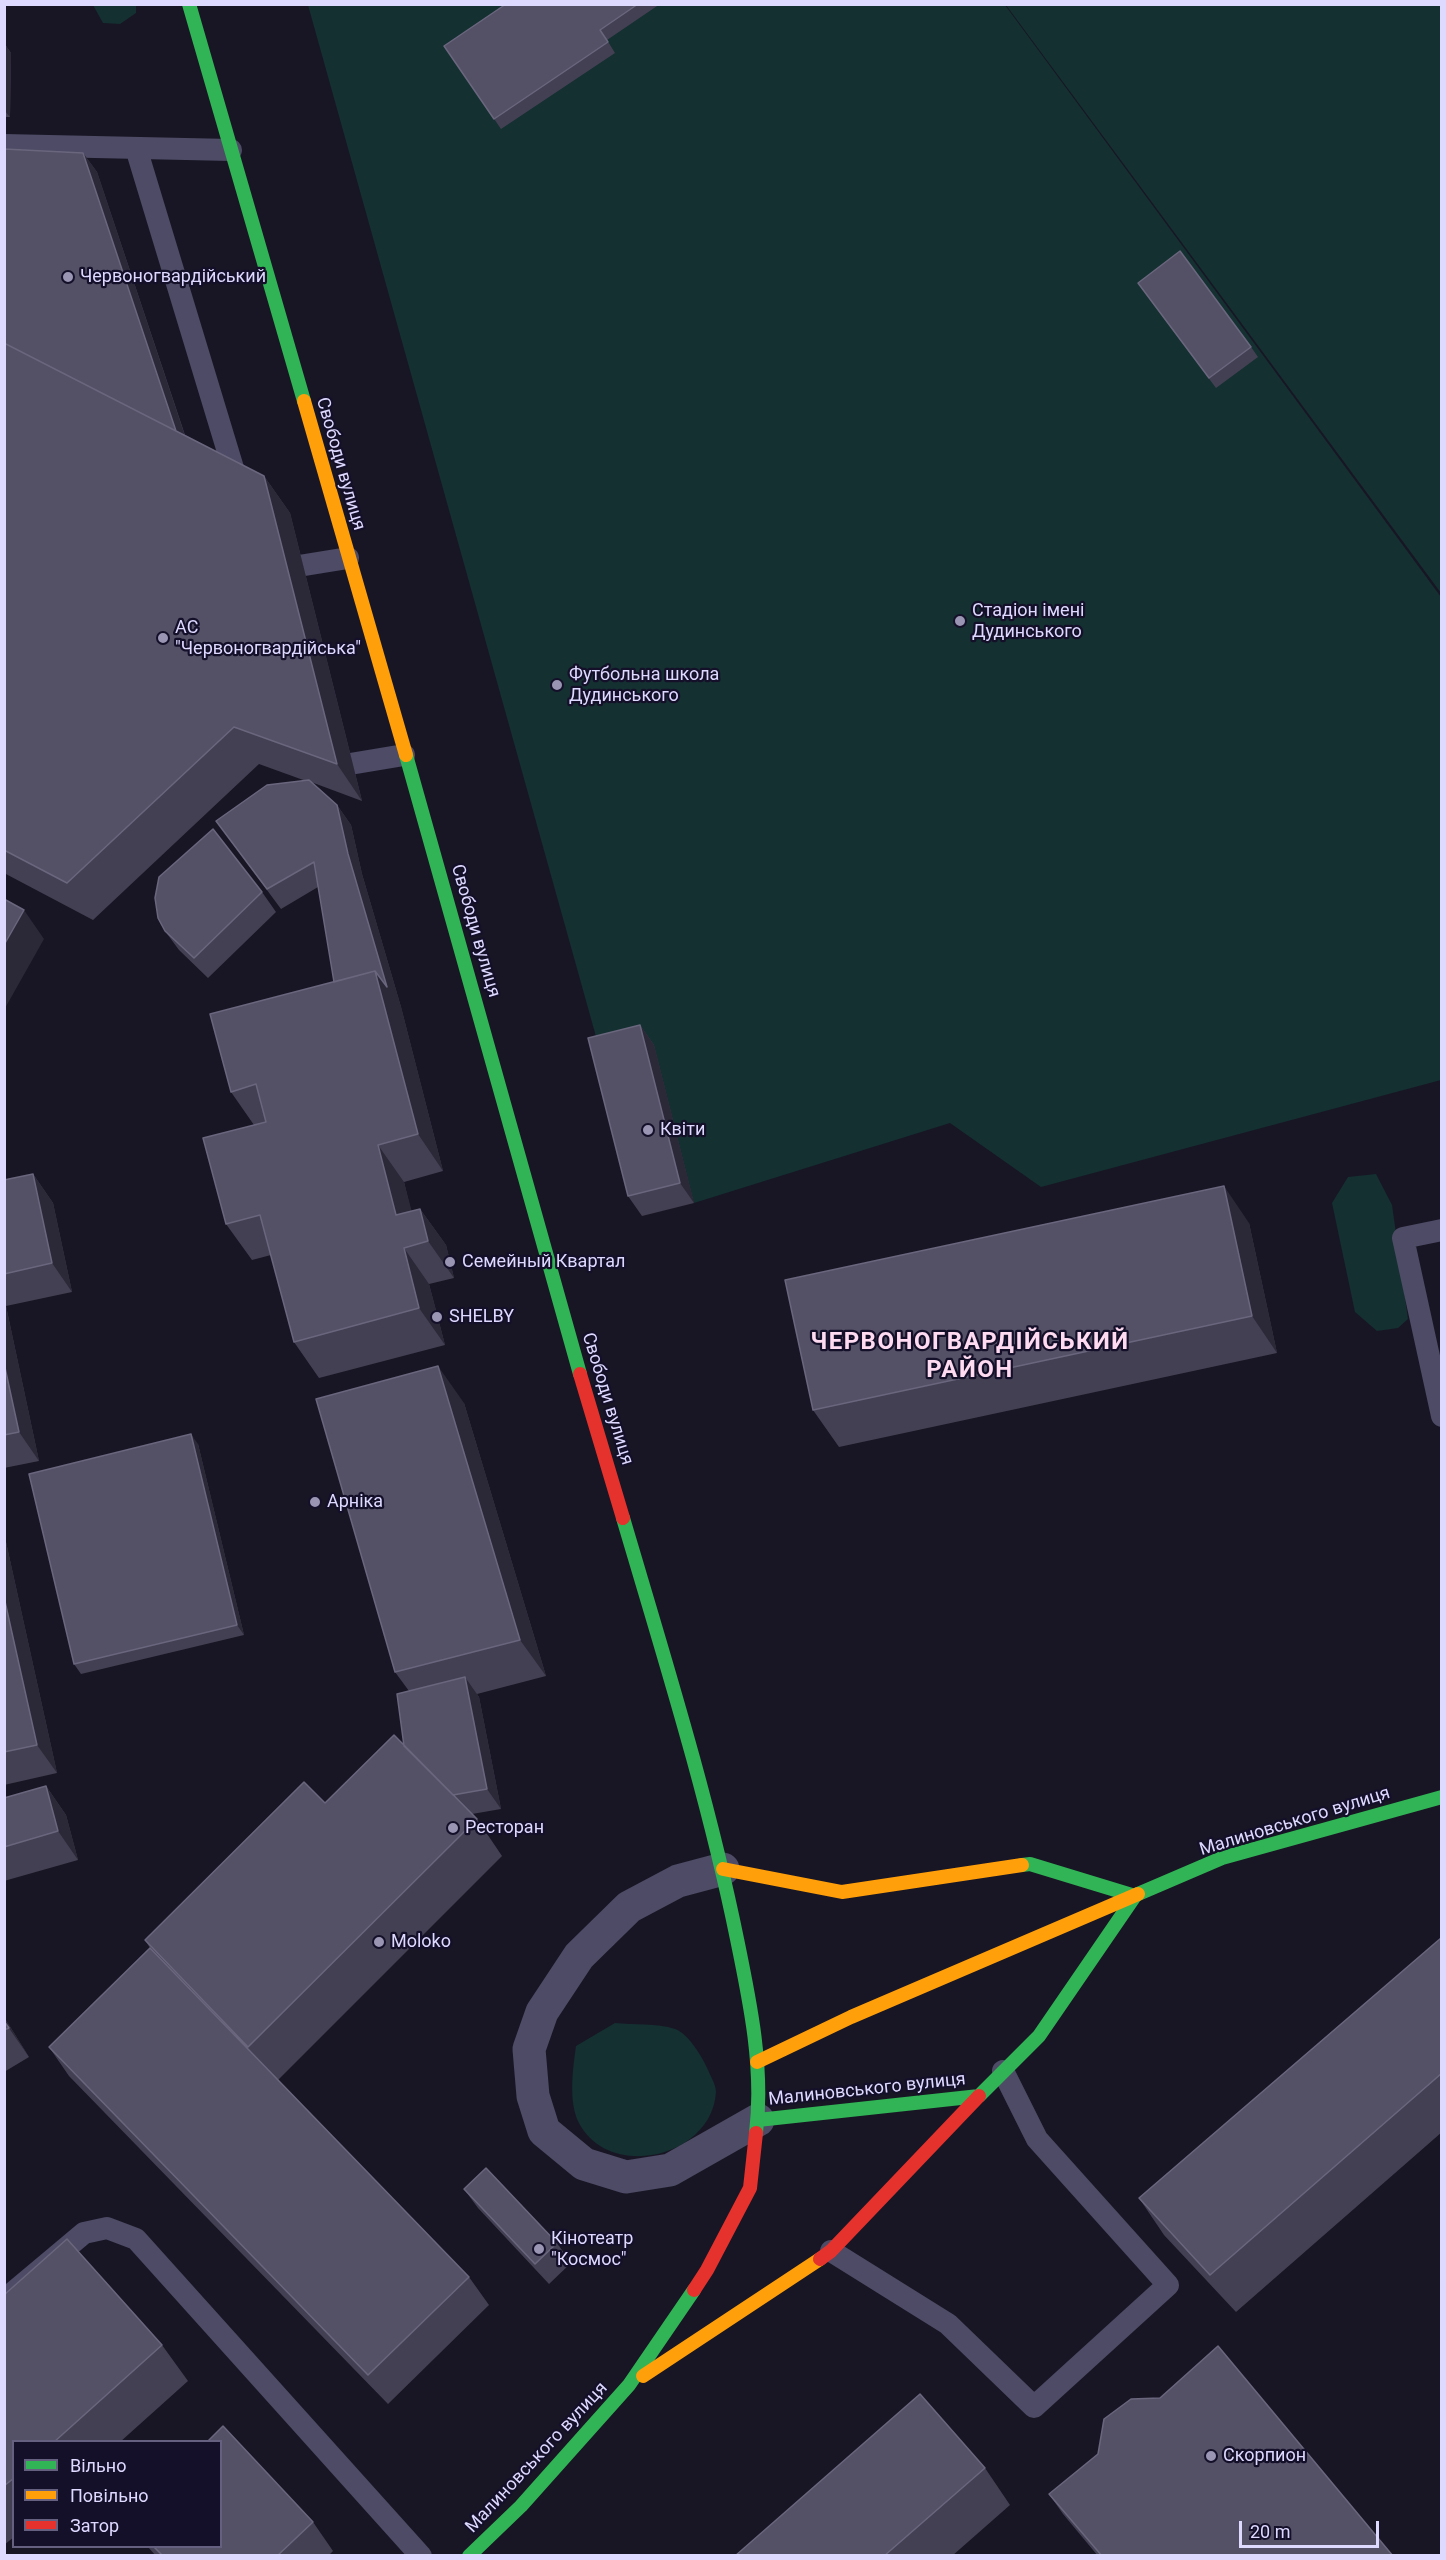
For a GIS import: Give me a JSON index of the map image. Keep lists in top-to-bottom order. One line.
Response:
{"streets":{"main road":["Свободи вулиця","Малиновського вулиця"]},"crossings":[["Свободи вулиця","Малиновського вулиця"]],"districts":["ЧЕРВОНОГВАРДІЙСЬКИЙ РАЙОН"],"places":["Червоногвардійський","Стадіон імені Дудинського","АС \"Червоногвардійська\"","Футбольна школа Дудинського","Квіти","Семейный Квартал","SHELBY","Арніка","Ресторан","Moloko","Кінотеатр \"Космос\"","Скорпион"],"legend":["Вільно","Повільно","Затор"],"scale_bar":"20 m"}
